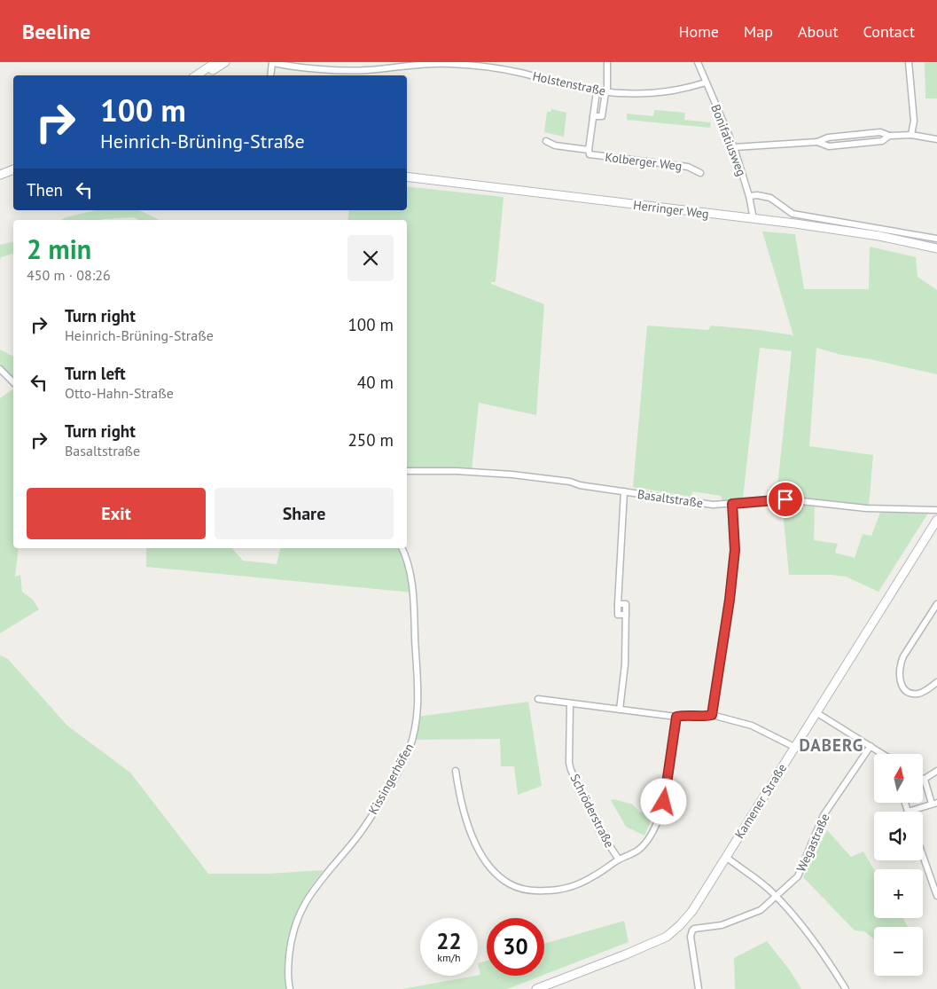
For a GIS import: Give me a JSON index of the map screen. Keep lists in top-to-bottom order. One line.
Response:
{"streets":{"main road":["Herringer Weg","Kamener Straße"],"street":["Holstenstraße","Bonifatiusweg","Kolberger Weg","Basaltstraße","Kissingerhöfen","Schröderstraße","Wegastraße"]},"crossings":[["Holstenstraße","Bonifatiusweg"],["Holstenstraße","Kolberger Weg"],["Bonifatiusweg","Herringer Weg"]],"districts":["DABERG"],"north":"top","page":{"header":"Beeline","nav":["Home","Map","About","Contact"],"turn":["100 m","Heinrich-Brüning-Straße"],"then":"Then","heading":["2 min","450 m · 08:26"],"list":[{"name":"Turn right","note":"Heinrich-Brüning-Straße","value":"100 m"},{"name":"Turn left","note":"Otto-Hahn-Straße","value":"40 m"},{"name":"Turn right","note":"Basaltstraße","value":"250 m"}],"buttons":["Exit","Share"],"map_buttons":["+","−"],"speed":"22 km/h","limit":"30"}}
